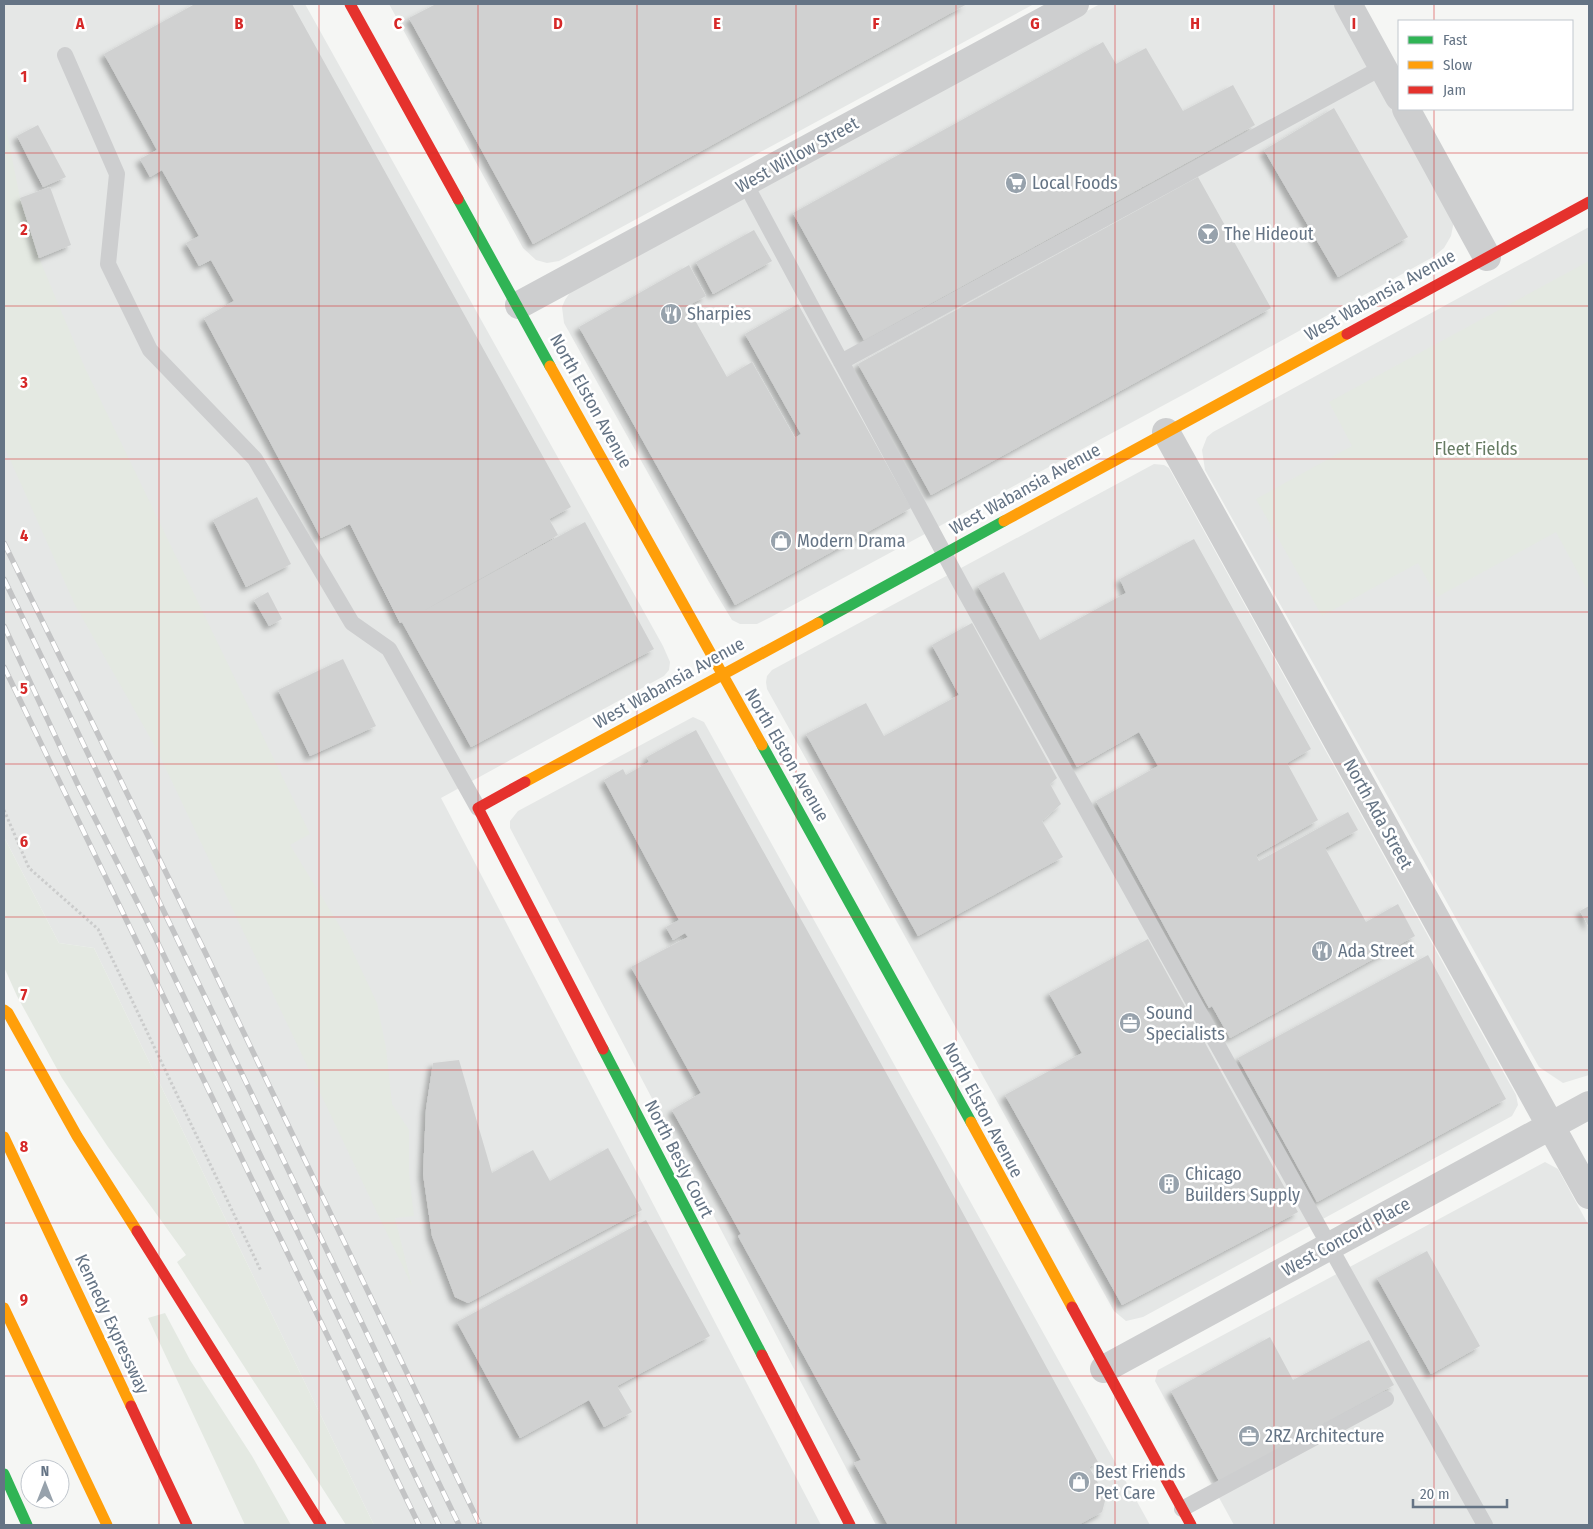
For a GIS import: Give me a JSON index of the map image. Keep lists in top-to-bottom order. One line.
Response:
{"streets":{"main road":["West Wabansia Avenue","North Elston Avenue","North Besly Court","Kennedy Expressway"],"street":["West Willow Street","North Ada Street","West Concord Place"]},"crossings":[["West Willow Street","North Elston Avenue"],["West Wabansia Avenue","North Elston Avenue"],["West Wabansia Avenue","North Ada Street"],["West Wabansia Avenue","North Besly Court"],["North Elston Avenue","West Concord Place"],["North Ada Street","West Concord Place"]],"parks":["Fleet Fields"],"places":{"supermarket":["Local Foods"],"bar":["The Hideout"],"restaurant":["Sharpies","Ada Street"],"shop":["Modern Drama","Best Friends Pet Care"],"office":["Sound Specialists","2RZ Architecture"],"building":["Chicago Builders Supply"]},"legend":["Fast","Slow","Jam"],"scale_bar":"20 m","north":"top","grid":{"columns":["A","B","C","D","E","F","G","H","I"],"rows":["1","2","3","4","5","6","7","8","9"]}}
